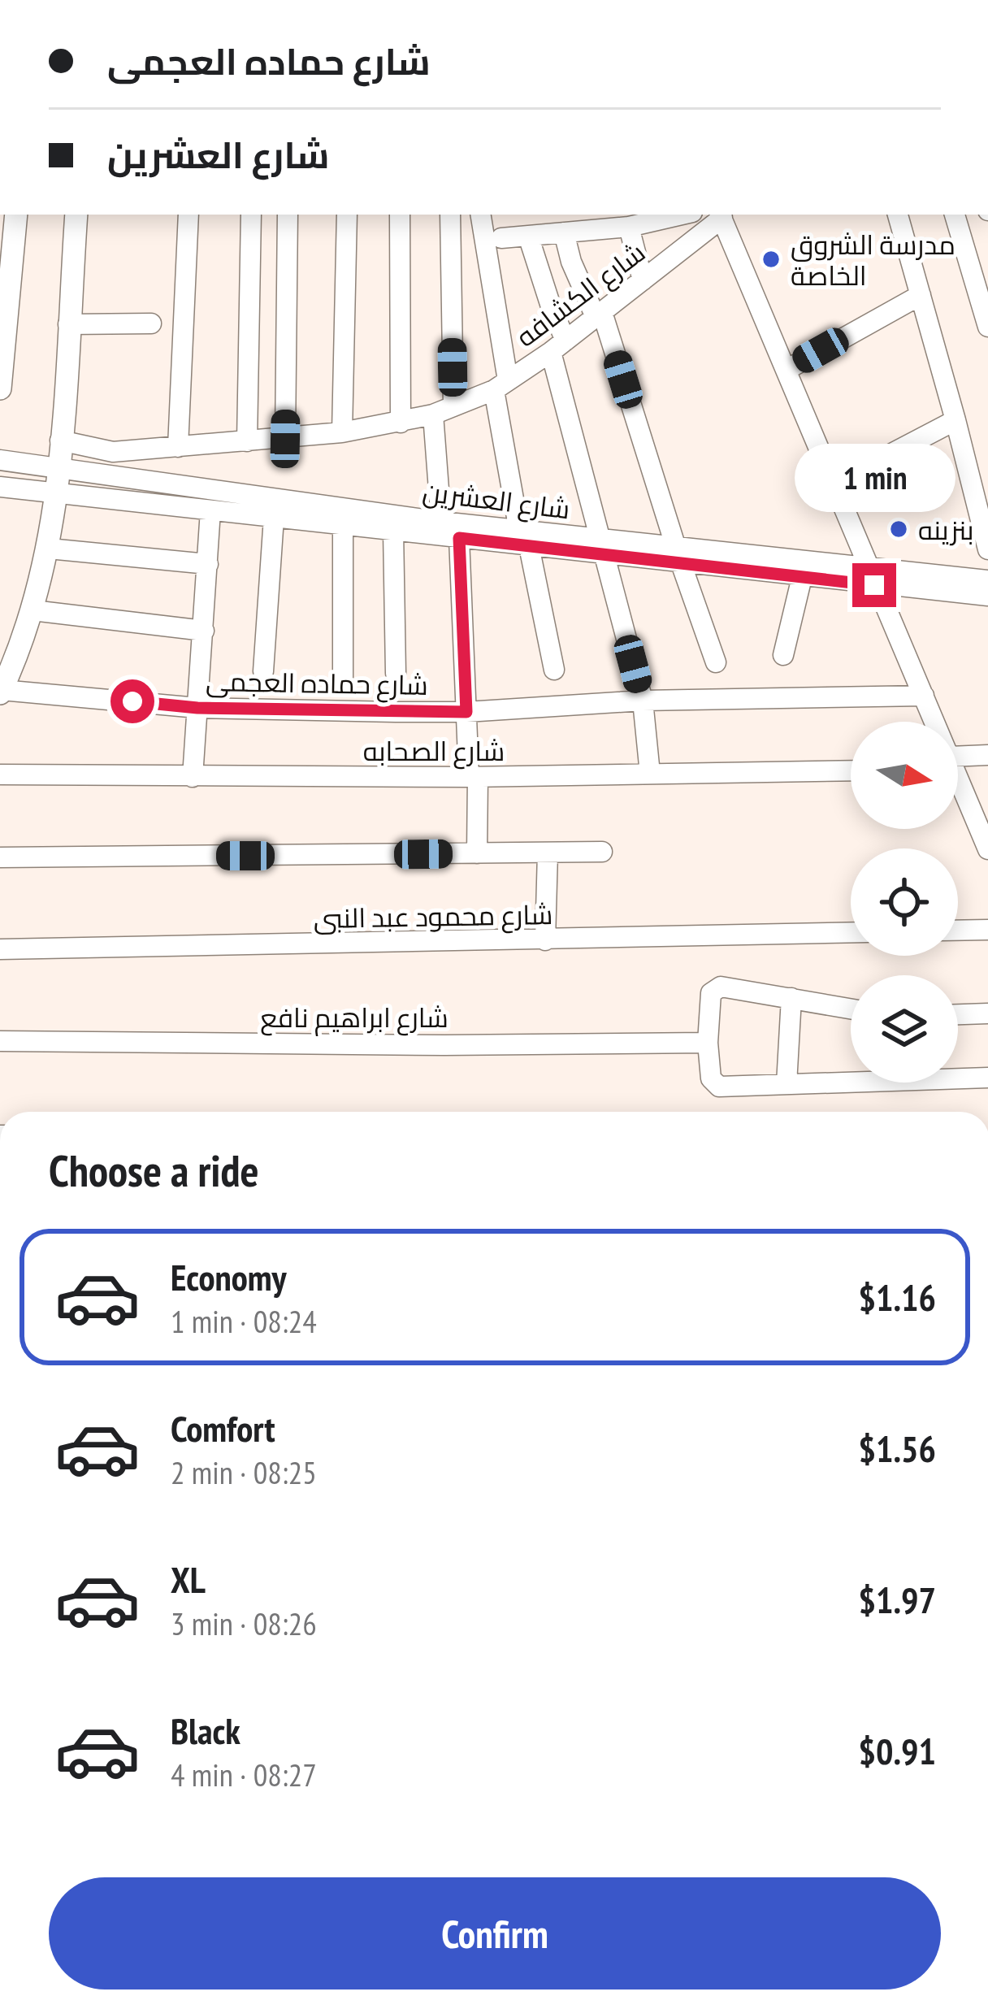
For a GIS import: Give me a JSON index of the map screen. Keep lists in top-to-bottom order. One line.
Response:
{"streets":{"street":["شارع الكشافه","شارع العشرين","شارع حماده العجمى","شارع الصحابه","شارع محمود عبد النبى","شارع ابراهيم نافع"]},"places":["مدرسة الشروق الخاصة","بنزينه"],"north":"right","page":{"banner":["شارع حماده العجمى","شارع العشرين"],"bubble":"1 min","heading":"Choose a ride","list":[{"name":"Economy","note":"1 min · 08:24","value":"$1.16"},{"name":"Comfort","note":"2 min · 08:25","value":"$1.56"},{"name":"XL","note":"3 min · 08:26","value":"$1.97"},{"name":"Black","note":"4 min · 08:27","value":"$0.91"}],"buttons":"Confirm"}}
